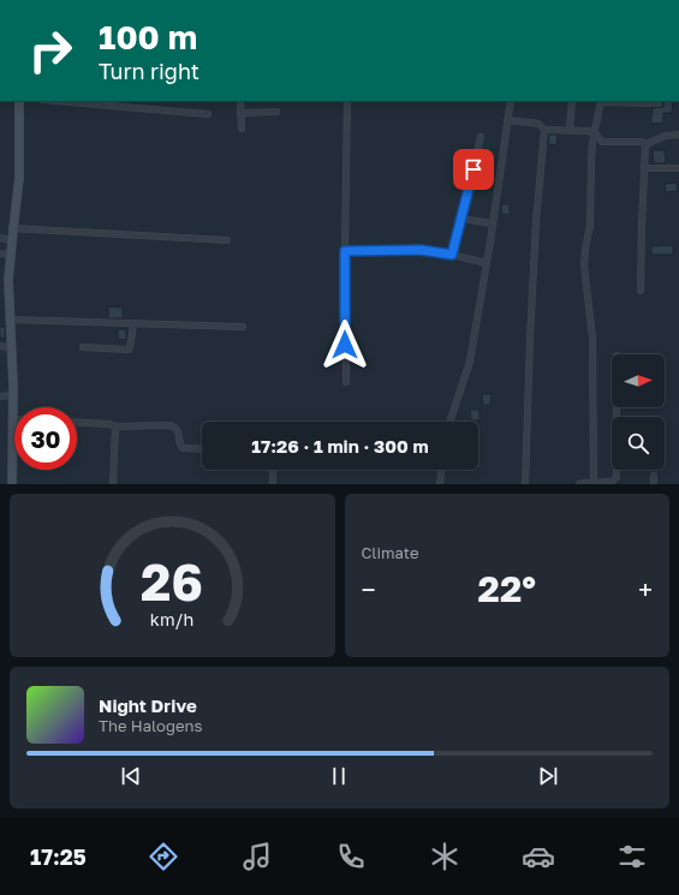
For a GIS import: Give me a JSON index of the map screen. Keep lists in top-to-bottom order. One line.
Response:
{"north":"right","page":{"turn":["100 m","Turn right"],"limit":"30","trip":"17:26 · 1 min · 300 m","tile":"Climate","heat":["−","22°","+"],"song":["Night Drive","The Halogens"],"tabs":"17:25","gauge":["26","km/h"]}}
